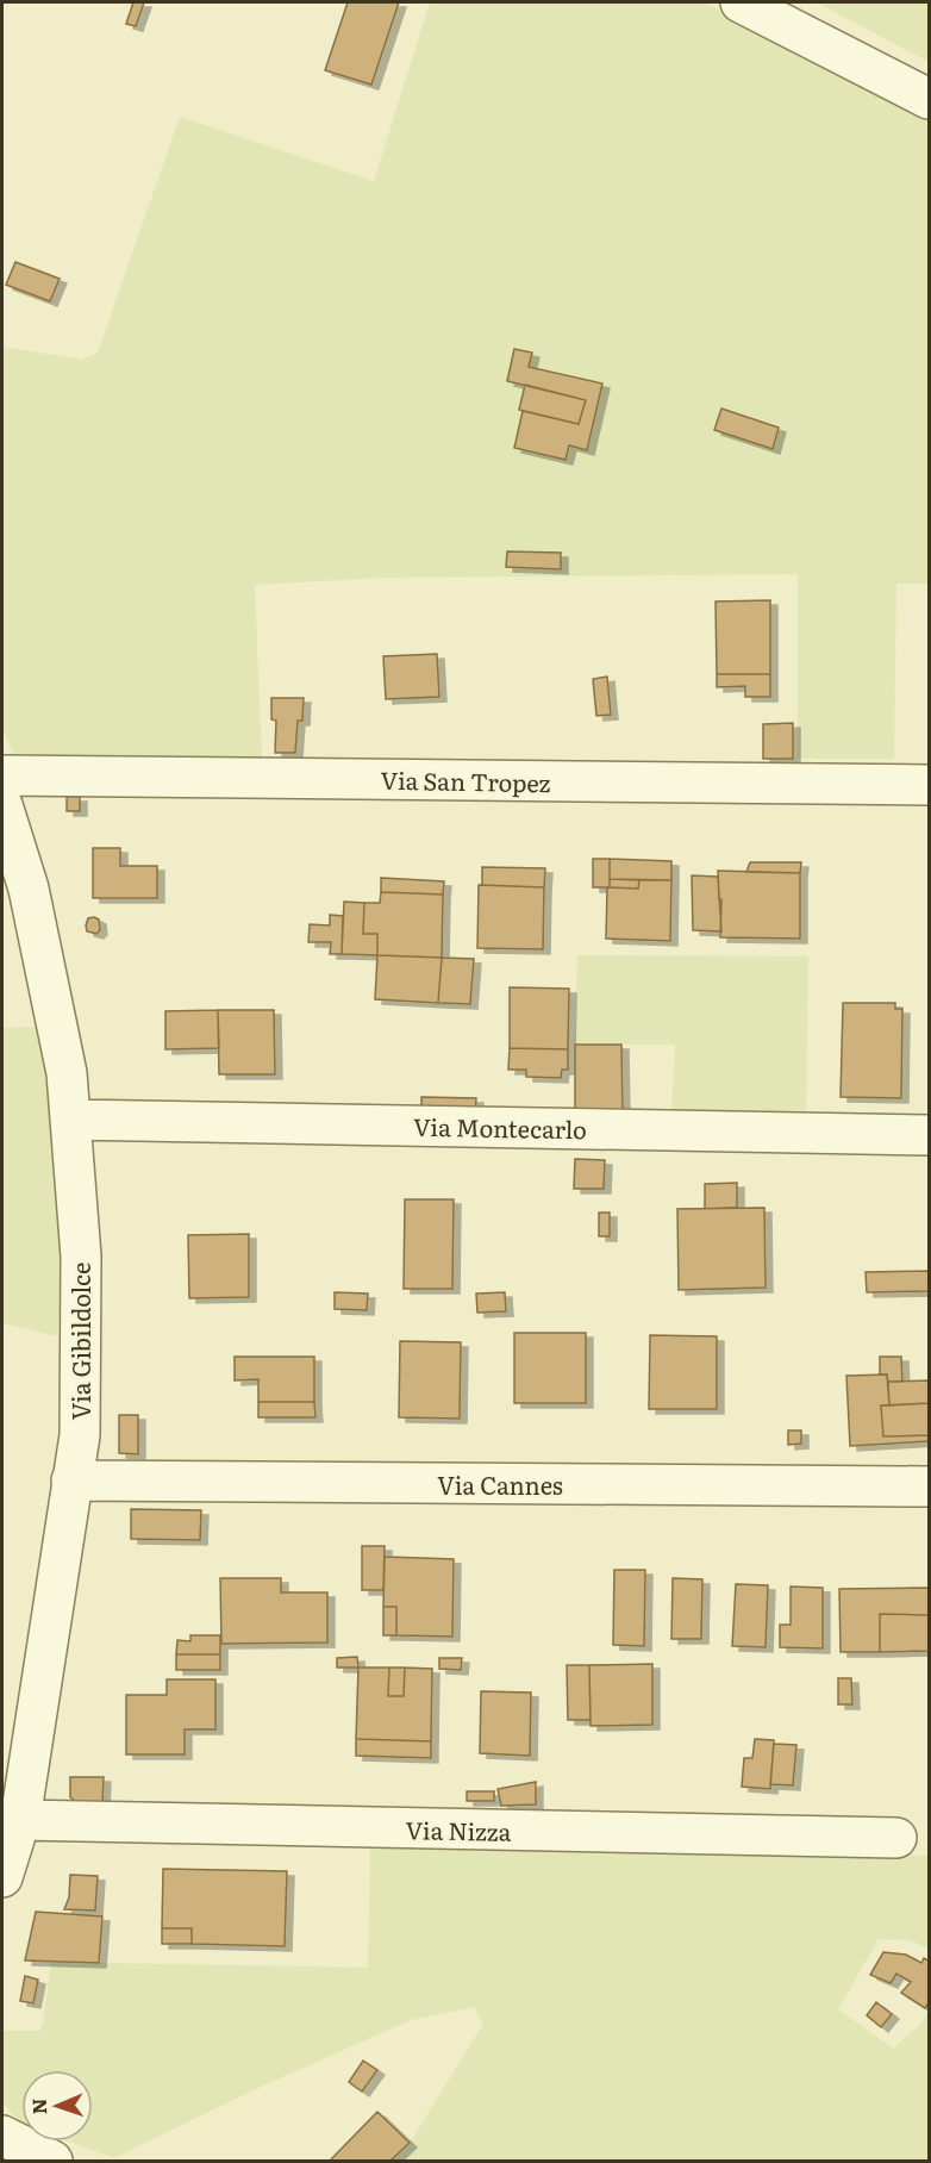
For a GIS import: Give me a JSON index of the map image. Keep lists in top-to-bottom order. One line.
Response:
{"streets":{"street":["Via San Tropez","Via Montecarlo","Via Gibildolce","Via Cannes","Via Nizza"]},"crossings":[["Via Montecarlo","Via Gibildolce"],["Via Gibildolce","Via Cannes"],["Via Gibildolce","Via Nizza"]],"north":"left"}
